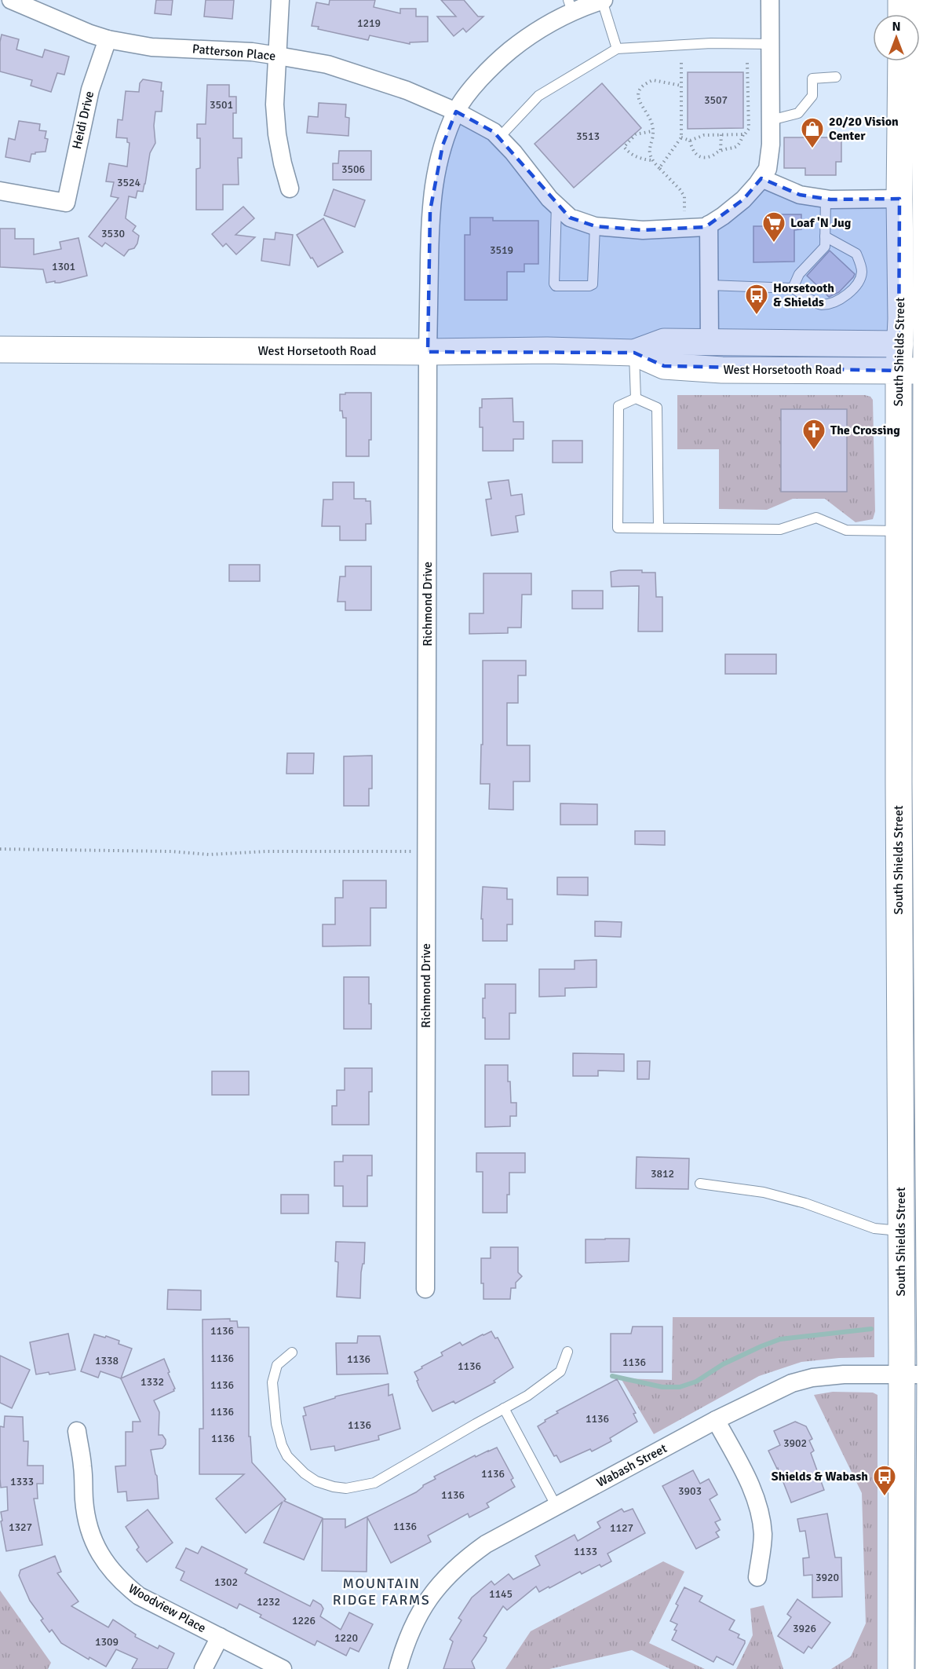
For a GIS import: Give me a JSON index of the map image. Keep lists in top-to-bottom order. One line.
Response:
{"streets":{"main road":["West Horsetooth Road","South Shields Street"],"street":["Patterson Place","Heidi Drive","Richmond Drive","Wabash Street","Woodview Place"]},"crossings":[["Patterson Place","Heidi Drive"],["Patterson Place","Richmond Drive"],["West Horsetooth Road","South Shields Street"],["West Horsetooth Road","Richmond Drive"],["South Shields Street","Wabash Street"]],"districts":["MOUNTAIN RIDGE FARMS"],"places":{"shop":["20/20 Vision Center"],"supermarket":["Loaf 'N Jug"],"bus stop":["Horsetooth & Shields","Shields & Wabash"],"church":["The Crossing"]},"house_numbers":["1219","3507","3501","3513","3506","3524","3530","3519","1301","3812","1136","1136","1136","1338","1136","1136","1332","1136","1136","1136","1136","1136","3902","1136","1333","3903","1136","1136","1327","1127","1133","3920","1302","1145","1232","1226","3926","1220","1309"],"north":"top"}
